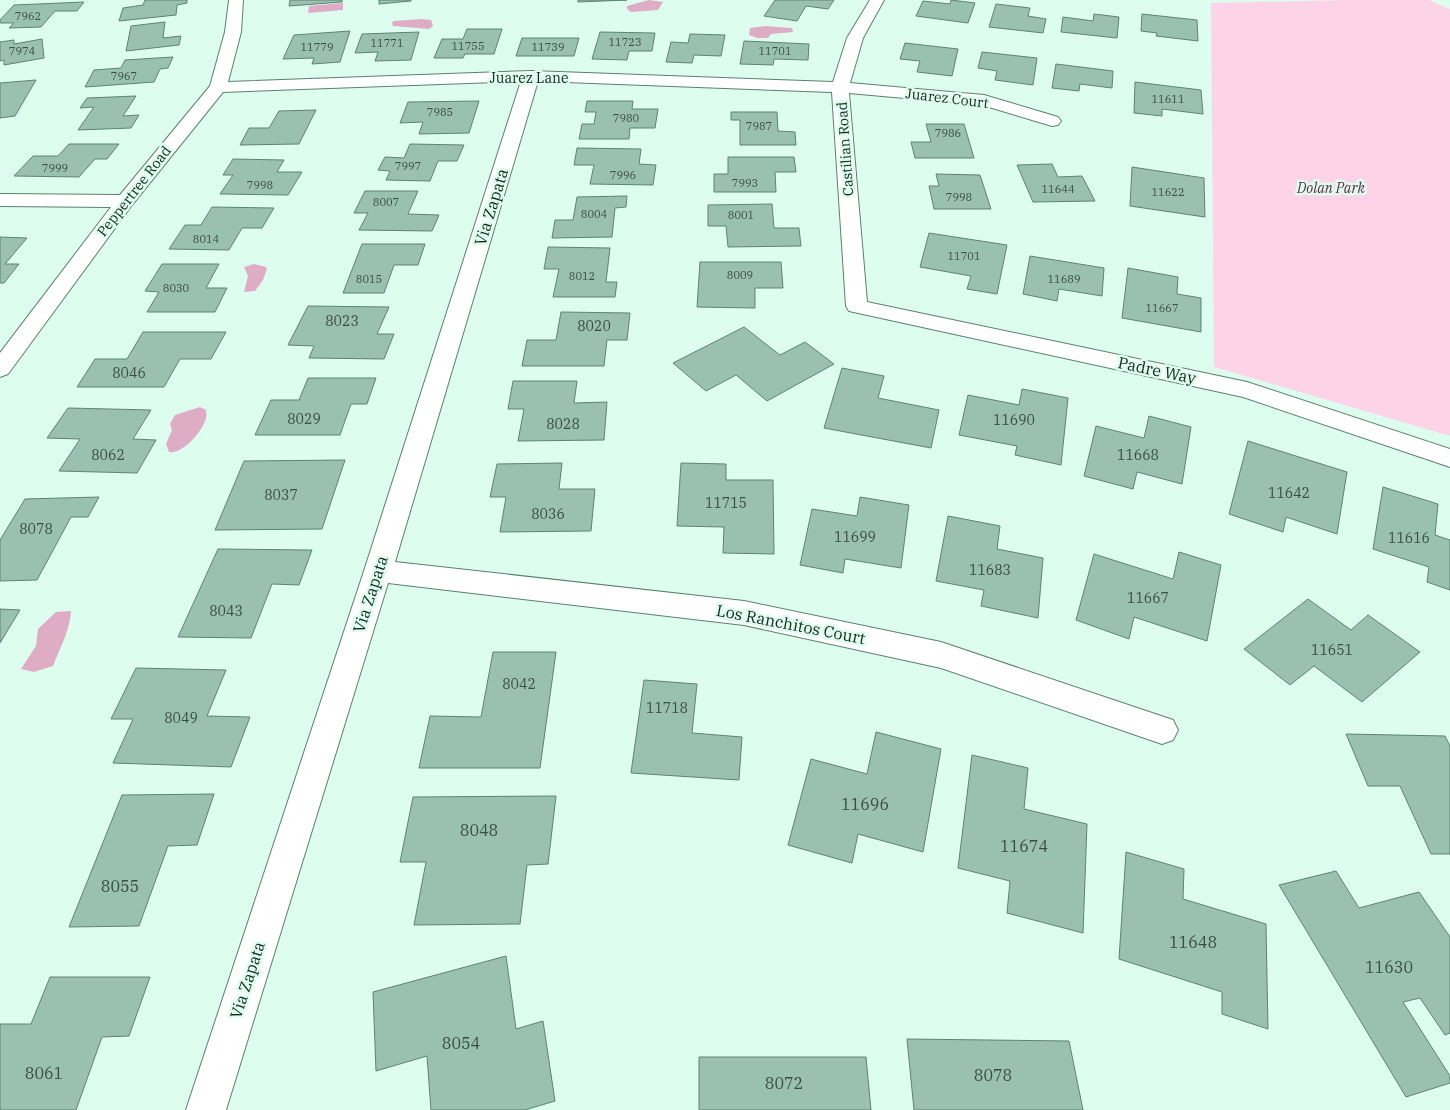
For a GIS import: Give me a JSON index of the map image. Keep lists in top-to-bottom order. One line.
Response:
{"streets":{"street":["Juarez Lane","Juarez Court","Castilian Road","Peppertree Road","Via Zapata","Padre Way","Los Ranchitos Court"]},"crossings":[["Juarez Lane","Juarez Court"],["Juarez Lane","Castilian Road"],["Juarez Lane","Peppertree Road"],["Juarez Lane","Via Zapata"],["Juarez Court","Castilian Road"],["Castilian Road","Padre Way"],["Via Zapata","Los Ranchitos Court"]],"parks":["Dolan Park"],"house_numbers":["7962","11723","11771","11755","11779","11739","7974","11701","7967","11611","7985","7980","7987","7986","7997","7999","7996","7993","7998","11644","11622","7998","8007","8004","8001","8014","11701","8009","8012","8015","11689","8030","11667","8023","8020","8046","8029","11690","8028","8062","11668","11642","8037","11715","8036","8078","11699","11616","11683","11667","8043","11651","8042","11718","8049","11696","8048","11674","8055","11648","11630","8054","8061","8078","8072"]}
